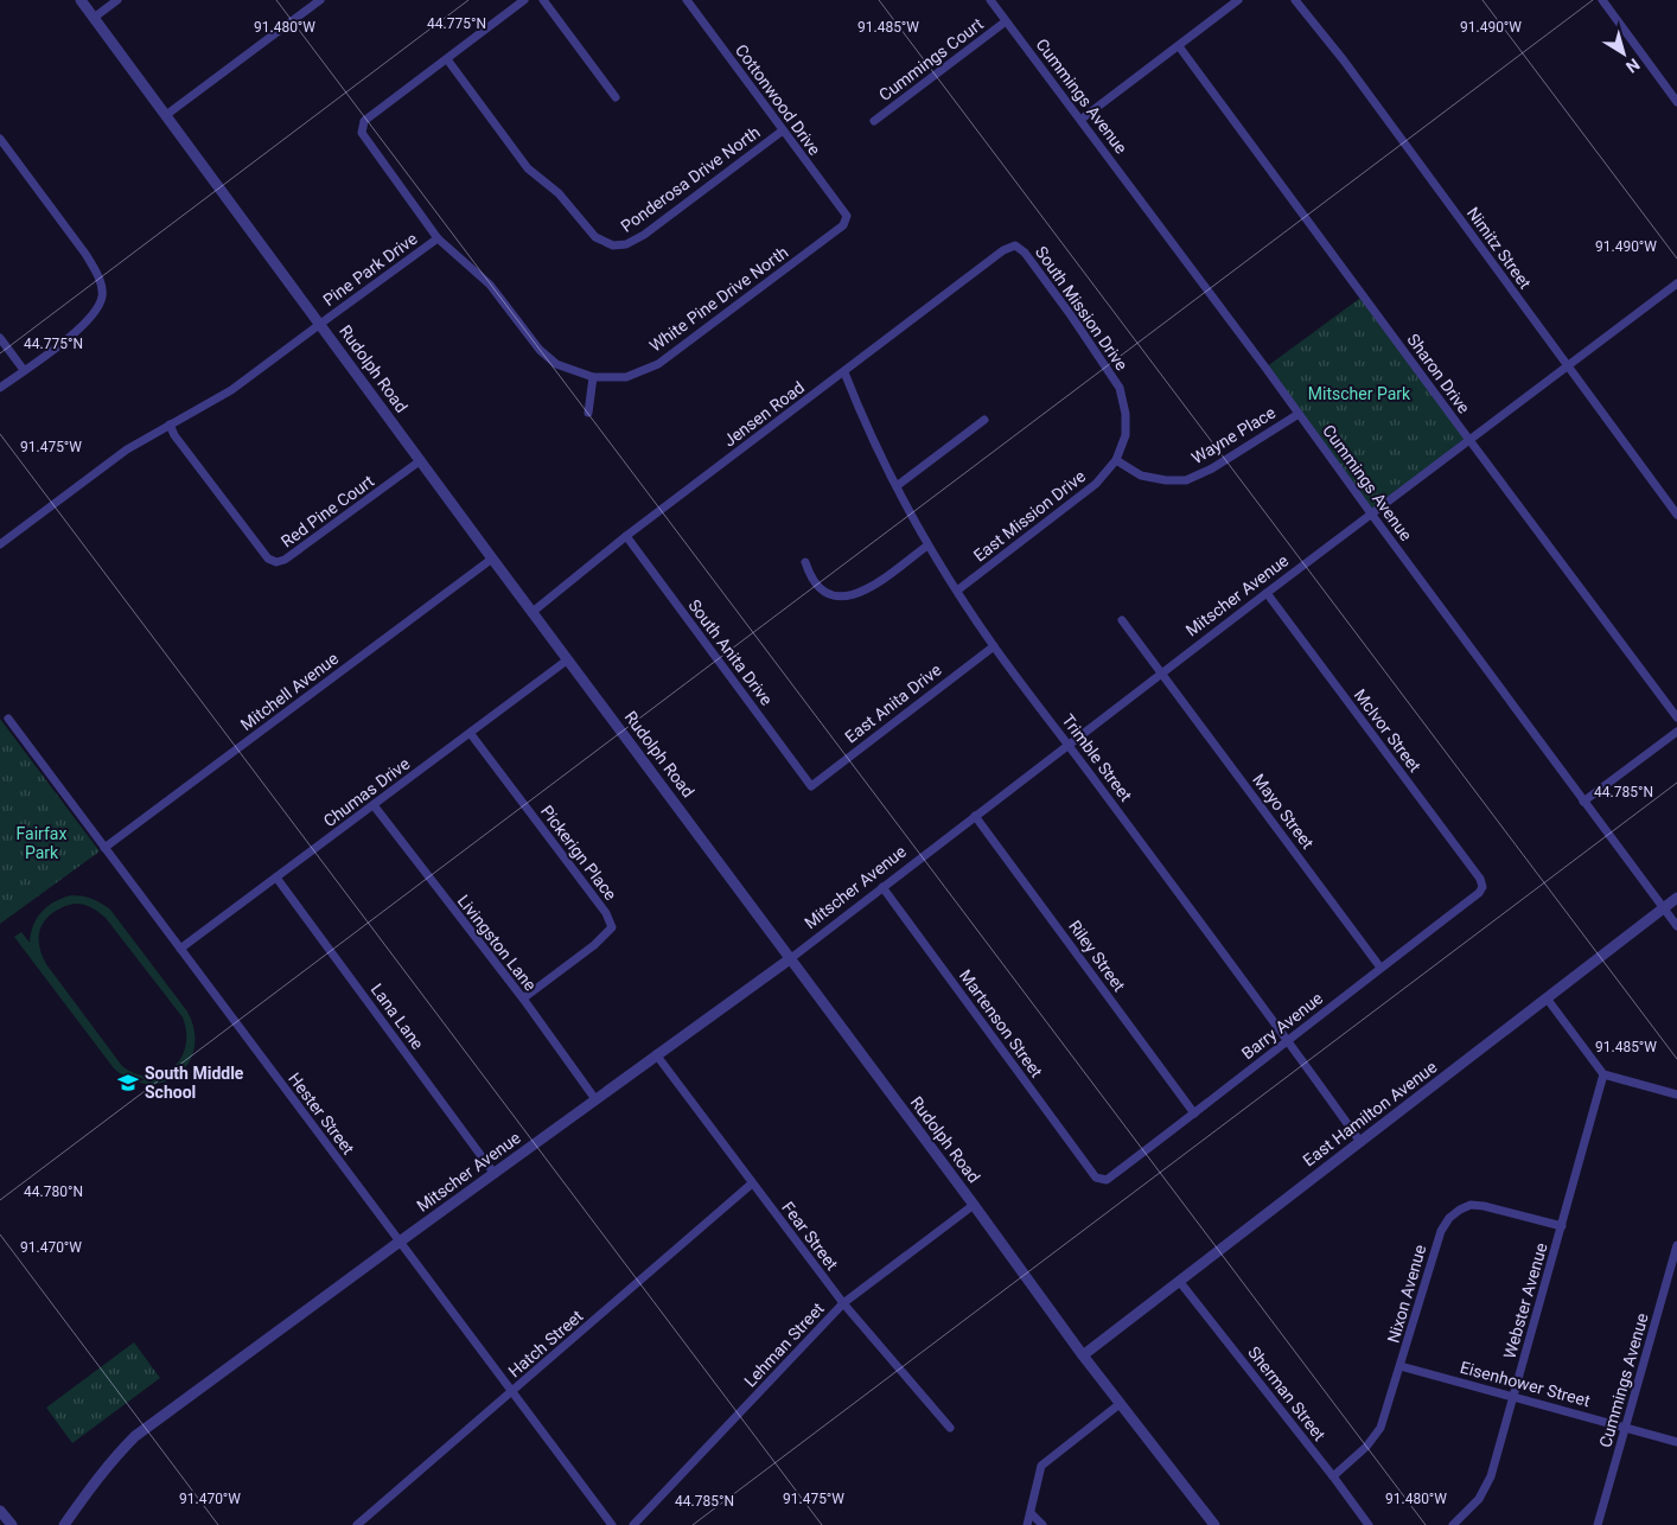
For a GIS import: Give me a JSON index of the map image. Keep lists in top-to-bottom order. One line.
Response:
{"streets":{"street":["Cummings Court","Cummings Avenue","Cottonwood Drive","Ponderosa Drive North","Nimitz Street","Pine Park Drive","White Pine Drive North","South Mission Drive","Rudolph Road","Sharon Drive","Jensen Road","Wayne Place","Red Pine Court","East Mission Drive","Mitscher Avenue","South Anita Drive","Mitchell Avenue","East Anita Drive","McIvor Street","Trimble Street","Chumas Drive","Mayo Street","Pickerign Place","Livingston Lane","Riley Street","Lana Lane","Martenson Street","Barry Avenue","Hester Street","East Hamilton Avenue","Fear Street","Nixon Avenue","Webster Avenue","Hatch Street","Lehman Street","Eisenhower Street","Sherman Street"]},"crossings":[["Cummings Court","Cummings Avenue"],["Cummings Avenue","Wayne Place"],["Cummings Avenue","Mitscher Avenue"],["Cummings Avenue","East Hamilton Avenue"],["Cummings Avenue","Eisenhower Street"],["Cottonwood Drive","Ponderosa Drive North"],["Cottonwood Drive","White Pine Drive North"],["Ponderosa Drive North","White Pine Drive North"],["Nimitz Street","Mitscher Avenue"],["Pine Park Drive","White Pine Drive North"],["Pine Park Drive","Rudolph Road"],["Pine Park Drive","Red Pine Court"],["South Mission Drive","Jensen Road"],["South Mission Drive","Wayne Place"],["South Mission Drive","East Mission Drive"],["Rudolph Road","Jensen Road"],["Rudolph Road","Red Pine Court"],["Rudolph Road","Mitscher Avenue"],["Rudolph Road","Mitchell Avenue"],["Rudolph Road","Chumas Drive"],["Rudolph Road","East Hamilton Avenue"],["Rudolph Road","Lehman Street"],["Sharon Drive","Mitscher Avenue"],["Jensen Road","South Anita Drive"],["Jensen Road","Trimble Street"],["Wayne Place","East Mission Drive"],["East Mission Drive","Trimble Street"],["Mitscher Avenue","McIvor Street"],["Mitscher Avenue","Trimble Street"],["Mitscher Avenue","Mayo Street"],["Mitscher Avenue","Livingston Lane"],["Mitscher Avenue","Riley Street"],["Mitscher Avenue","Lana Lane"],["Mitscher Avenue","Martenson Street"],["Mitscher Avenue","Hester Street"],["Mitscher Avenue","Fear Street"],["South Anita Drive","East Anita Drive"],["Mitchell Avenue","Hester Street"],["East Anita Drive","Trimble Street"],["McIvor Street","Barry Avenue"],["Trimble Street","Barry Avenue"],["Trimble Street","East Hamilton Avenue"],["Chumas Drive","Pickerign Place"],["Chumas Drive","Livingston Lane"],["Chumas Drive","Lana Lane"],["Chumas Drive","Hester Street"],["Mayo Street","Barry Avenue"],["Pickerign Place","Livingston Lane"],["Riley Street","Barry Avenue"],["Martenson Street","Barry Avenue"],["Hester Street","Hatch Street"],["East Hamilton Avenue","Sherman Street"],["Fear Street","Hatch Street"],["Fear Street","Lehman Street"],["Nixon Avenue","Webster Avenue"],["Nixon Avenue","Eisenhower Street"],["Nixon Avenue","Sherman Street"],["Webster Avenue","Eisenhower Street"]],"parks":["Mitscher Park","Fairfax Park"],"places":{"school or university":["South Middle School"]},"north":"bottom right","coordinates":["44.775°N","91.480°W","91.485°W","91.490°W","91.475°W","44.785°N","44.780°N","91.470°W"]}
